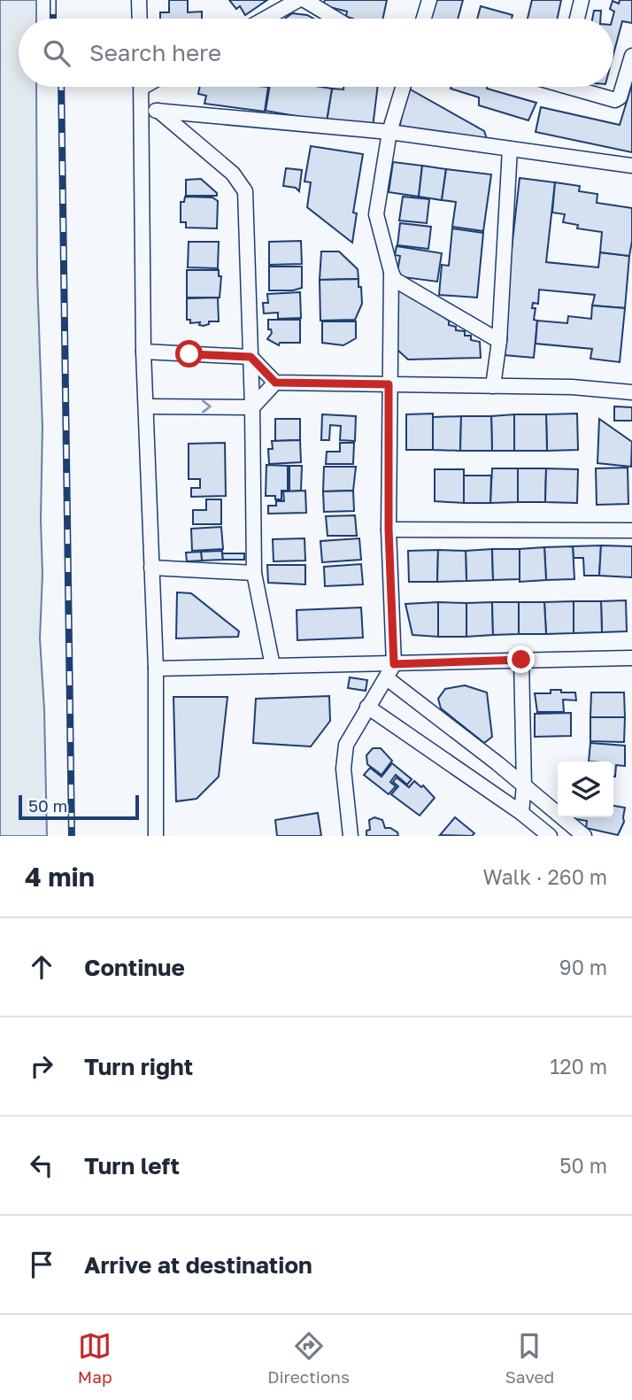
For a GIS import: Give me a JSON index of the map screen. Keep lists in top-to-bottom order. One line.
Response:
{"scale_bar":"50 m","page":{"search":"Search here","scale":"50 m","heading":["4 min","Walk · 260 m"],"list":[["Continue","90 m"],["Turn right","120 m"],["Turn left","50 m"],"Arrive at destination"],"nav":["Map","Directions","Saved"]}}
